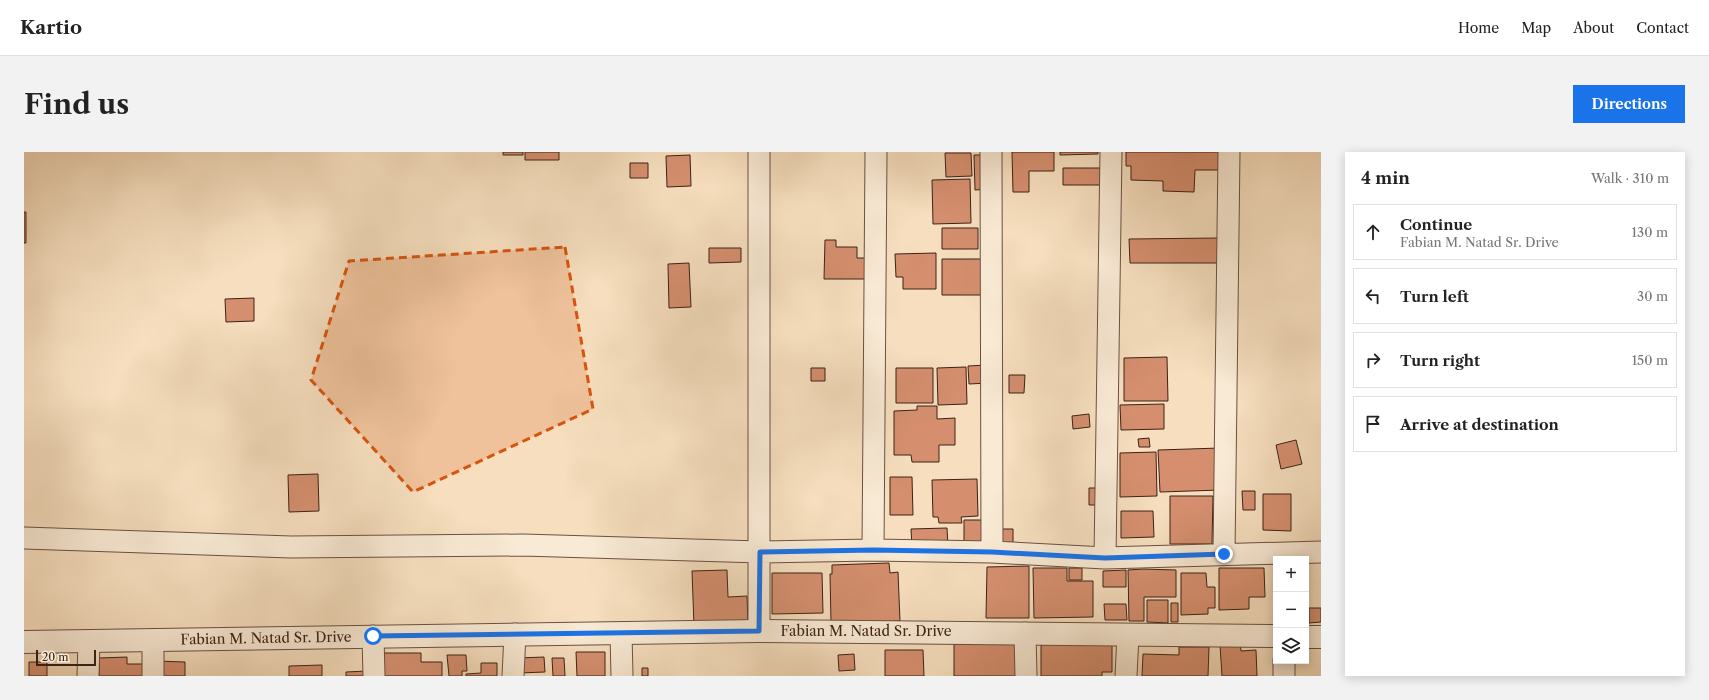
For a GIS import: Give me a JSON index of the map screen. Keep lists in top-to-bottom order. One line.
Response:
{"streets":{"street":["Fabian M. Natad Sr. Drive"]},"scale_bar":"20 m","page":{"header":"Kartio","nav":["Home","Map","About","Contact"],"buttons":"Directions","title":"Find us","heading":["4 min","Walk · 310 m"],"list":[["Continue","Fabian M. Natad Sr. Drive","130 m"],["Turn left","30 m"],["Turn right","150 m"],"Arrive at destination"],"map_buttons":["+","−"],"scale":"20 m"}}
